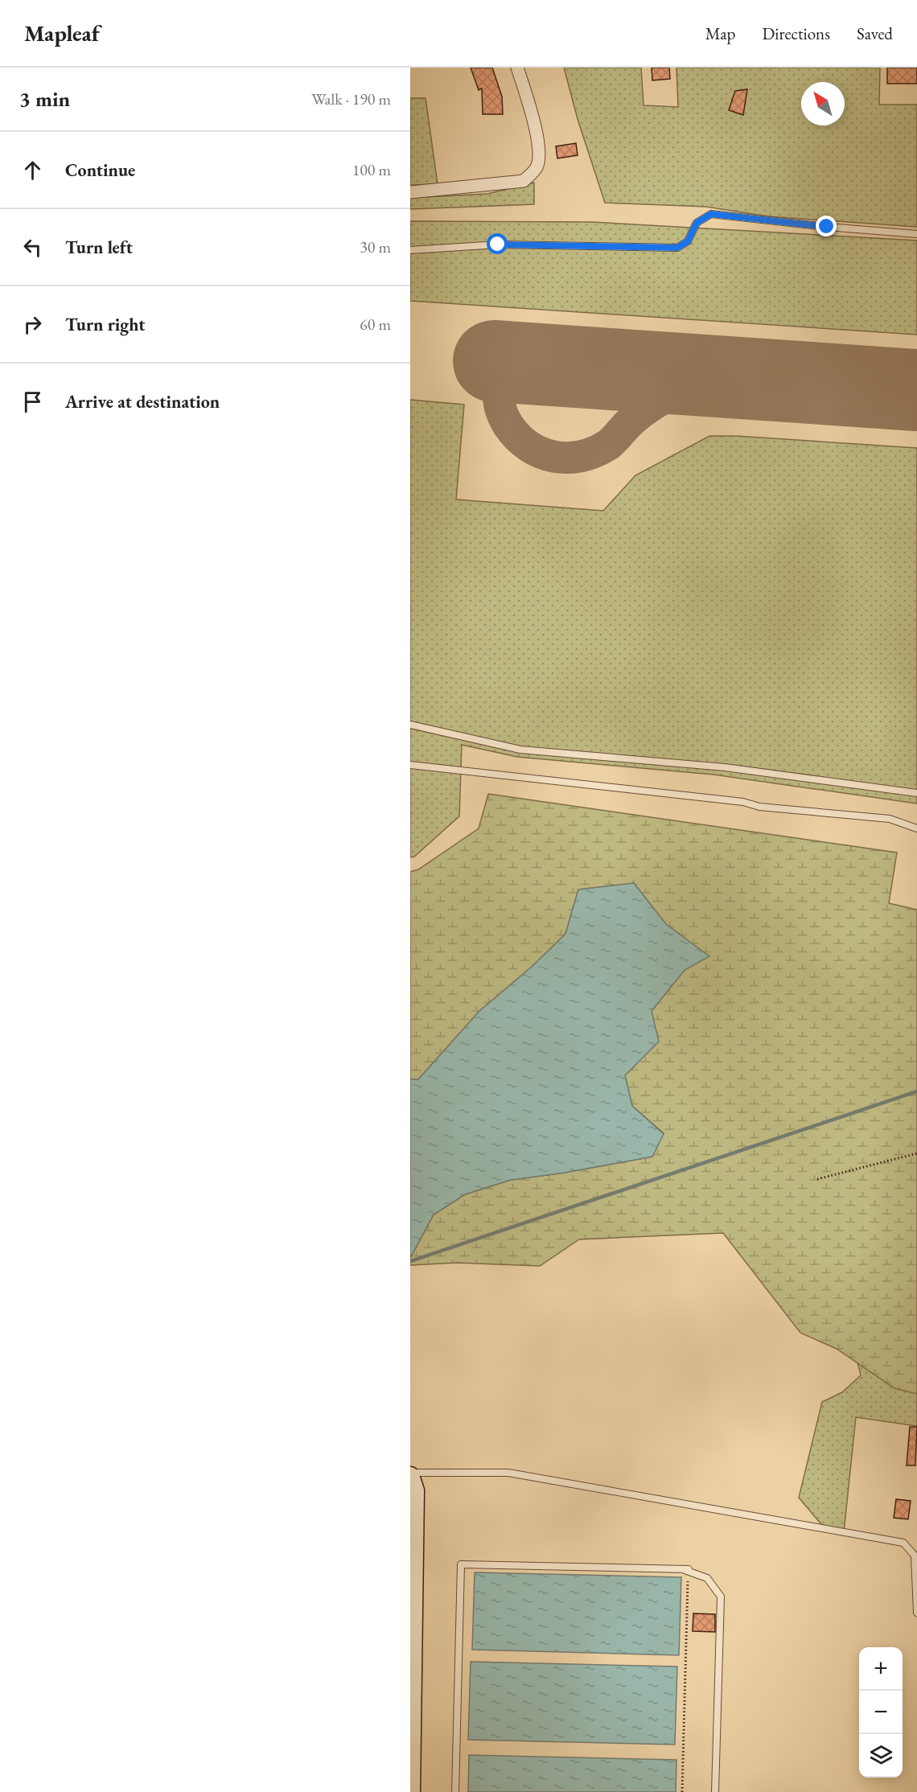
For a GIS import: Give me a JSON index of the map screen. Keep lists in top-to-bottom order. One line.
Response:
{"north":"top left","page":{"header":"Mapleaf","nav":["Map","Directions","Saved"],"heading":["3 min","Walk · 190 m"],"list":[["Continue","100 m"],["Turn left","30 m"],["Turn right","60 m"],"Arrive at destination"],"map_buttons":["+","−"]}}
